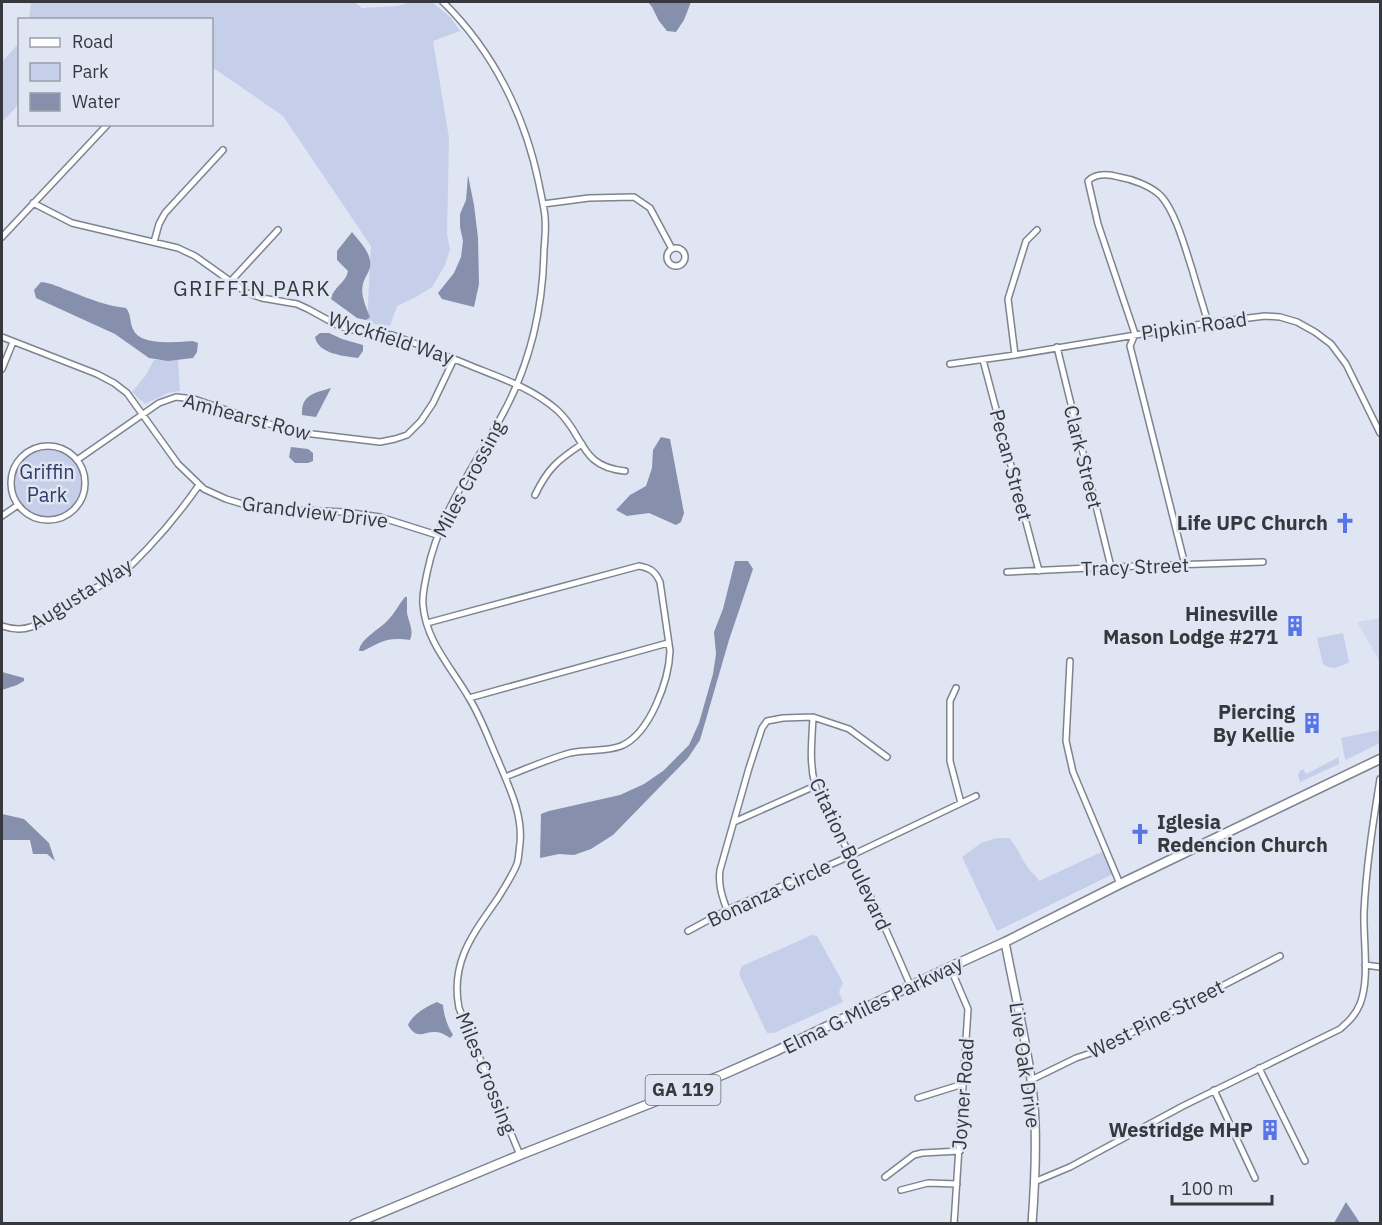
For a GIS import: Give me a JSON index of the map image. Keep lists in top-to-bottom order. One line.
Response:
{"streets":{"main road":["Elma G Miles Parkway","GA 119"],"street":["Pipkin Road","Wyckfield Way","Amhearst Row","Clark Street","Pecan Street","Miles Crossing","Grandview Drive","Tracy Street","Augusta Way","Citation Boulevard","Bonanza Circle","West Pine Street","Live Oak Drive","Joyner Road"]},"crossings":[["Pipkin Road","Clark Street"],["Pipkin Road","Pecan Street"],["Wyckfield Way","Amhearst Row"],["Wyckfield Way","Miles Crossing"],["Amhearst Row","Grandview Drive"],["Clark Street","Tracy Street"],["Pecan Street","Tracy Street"],["Miles Crossing","Grandview Drive"],["Miles Crossing","Elma G Miles Parkway"],["Grandview Drive","Augusta Way"],["Citation Boulevard","Bonanza Circle"],["Citation Boulevard","Elma G Miles Parkway"],["Elma G Miles Parkway","Live Oak Drive"],["Elma G Miles Parkway","Joyner Road"],["West Pine Street","Live Oak Drive"]],"districts":["GRIFFIN PARK"],"parks":["Griffin Park"],"places":{"church":["Life UPC Church","Iglesia Redencion Church"],"building":["Hinesville Mason Lodge #271","Piercing By Kellie","Westridge MHP"]},"legend":["Road","Park","Water"],"scale_bar":"100 m"}
